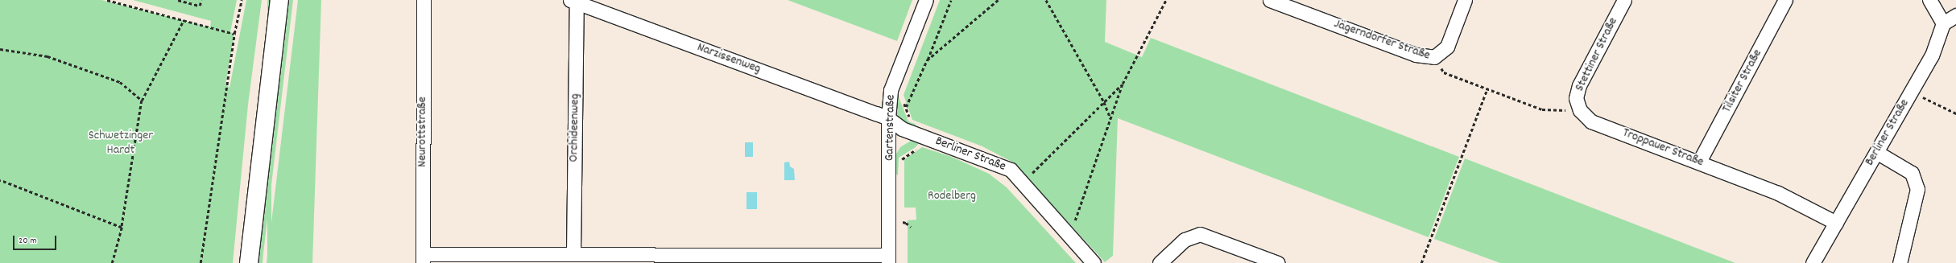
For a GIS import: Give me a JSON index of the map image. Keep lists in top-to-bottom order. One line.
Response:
{"streets":{"street":["Jägerndorfer Straße","Stettiner Straße","Narzissenweg","Tilsiter Straße","Orchideenweg","Gartenstraße","Neurottstraße","Berliner Straße","Troppauer Straße"]},"crossings":[["Stettiner Straße","Troppauer Straße"],["Narzissenweg","Orchideenweg"],["Narzissenweg","Gartenstraße"],["Narzissenweg","Berliner Straße"],["Tilsiter Straße","Troppauer Straße"],["Gartenstraße","Berliner Straße"],["Berliner Straße","Troppauer Straße"]],"parks":["Schwetzinger Hardt","Rodelberg"],"scale_bar":"20 m"}
